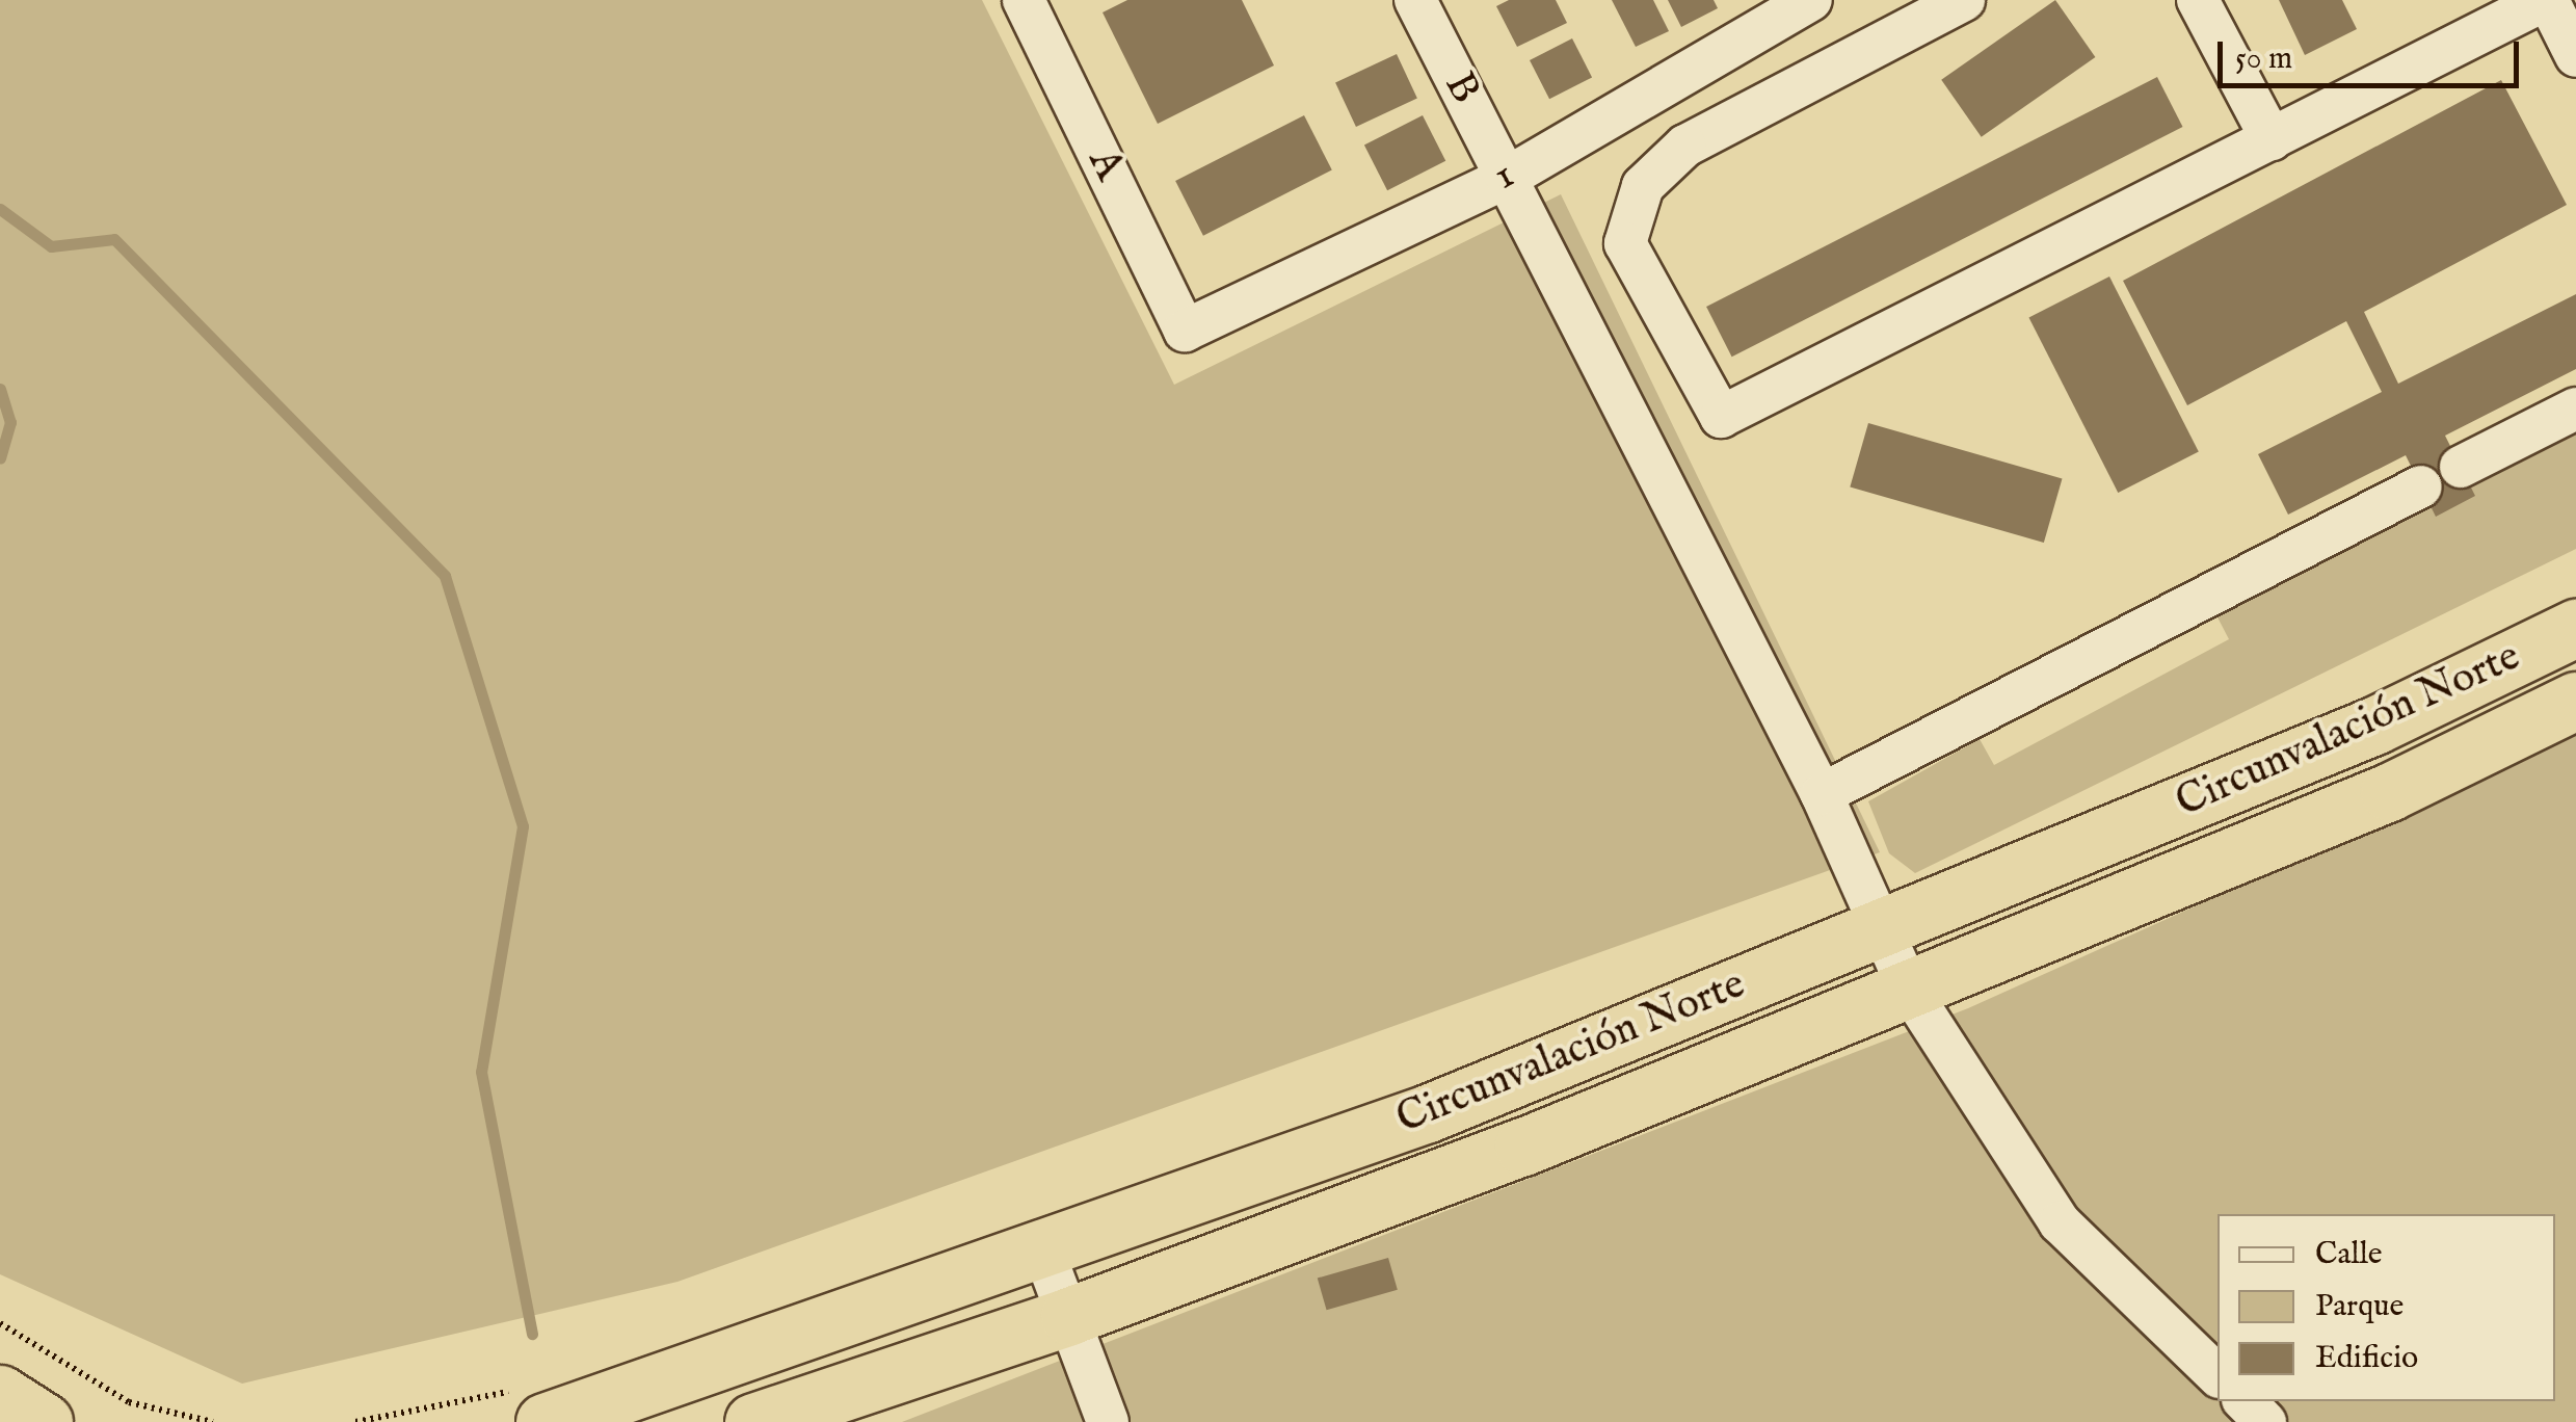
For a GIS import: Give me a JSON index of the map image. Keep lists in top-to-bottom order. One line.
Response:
{"streets":{"highway":["Circunvalación Norte"],"street":["B","A","1"]},"crossings":[["B","1"],["B","Circunvalación Norte"],["A","1"]],"legend":["Calle","Parque","Edificio"],"scale_bar":"50 m"}
